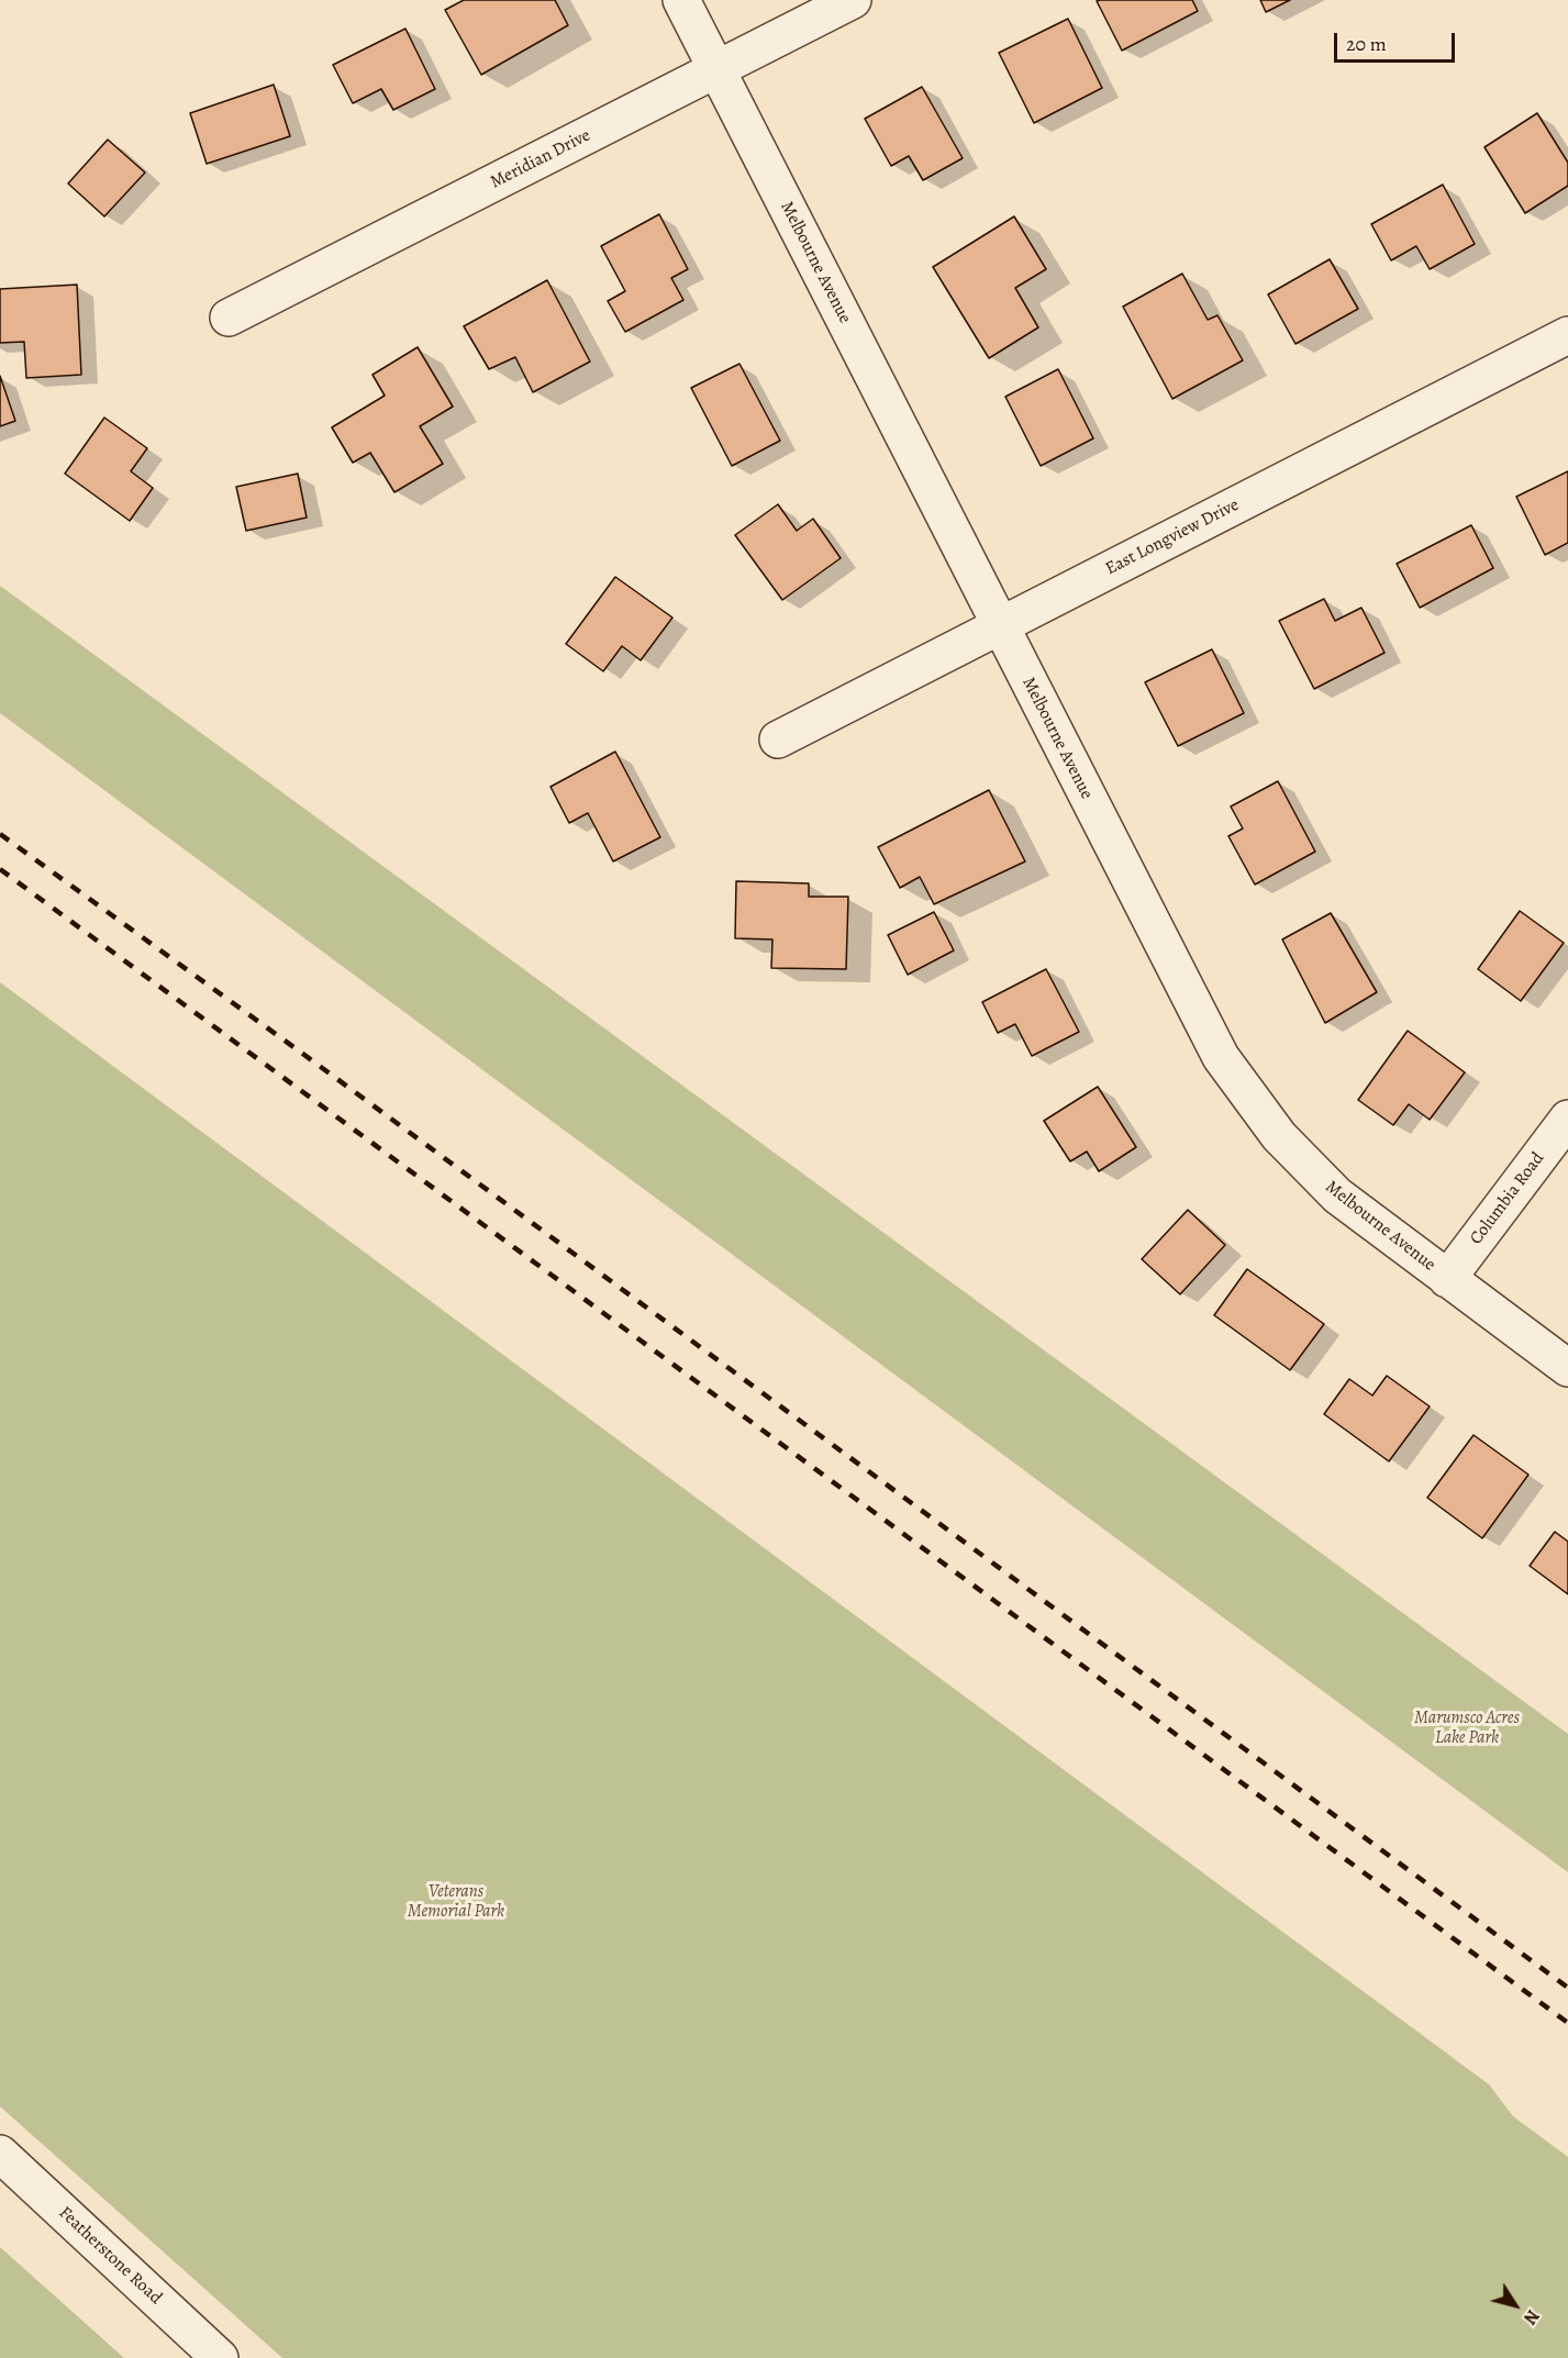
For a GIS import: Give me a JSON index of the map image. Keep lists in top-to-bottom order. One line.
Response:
{"streets":{"street":["Meridian Drive","Melbourne Avenue","East Longview Drive","Columbia Road","Featherstone Road"]},"crossings":[["Meridian Drive","Melbourne Avenue"],["Melbourne Avenue","East Longview Drive"],["Melbourne Avenue","Columbia Road"]],"parks":["Marumsco Acres Lake Park","Veterans Memorial Park"],"scale_bar":"20 m","north":"bottom right"}
